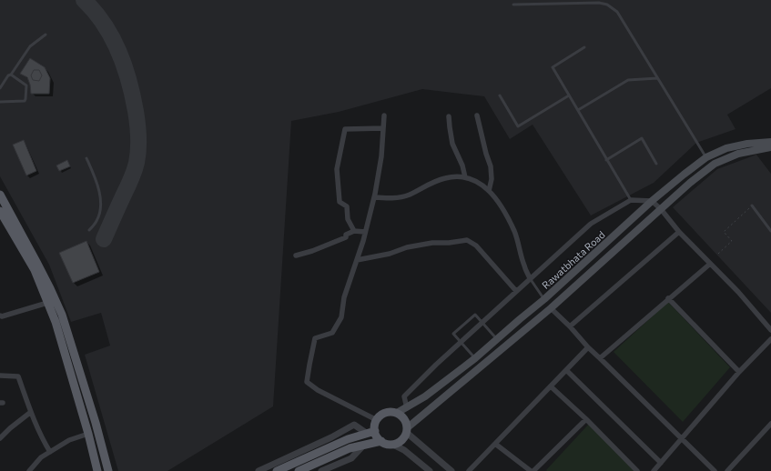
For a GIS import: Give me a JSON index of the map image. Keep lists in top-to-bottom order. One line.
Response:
{"streets":{"main road":["Rawatbhata Road"]}}
